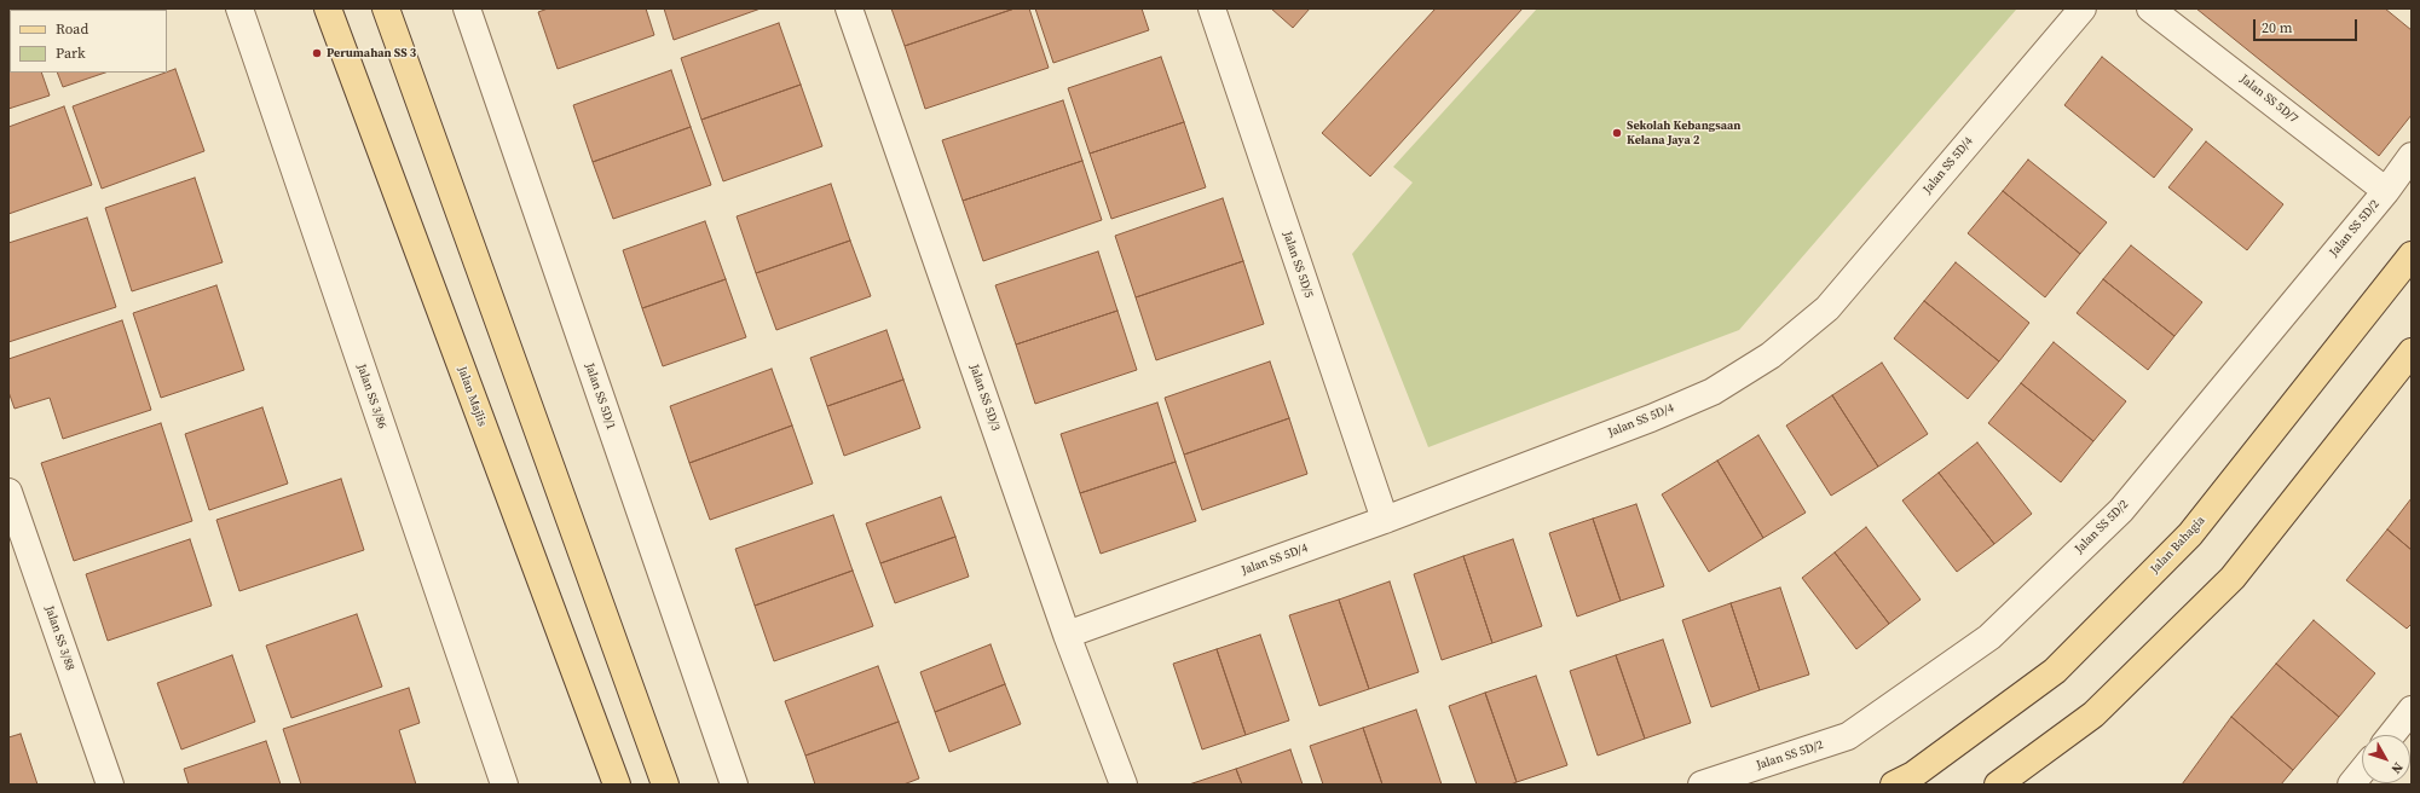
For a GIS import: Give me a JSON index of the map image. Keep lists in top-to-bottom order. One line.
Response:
{"streets":{"main road":["Jalan Majlis","Jalan Bahagia"],"street":["Jalan SS 5D/7","Jalan SS 5D/4","Jalan SS 5D/2","Jalan SS 5D/5","Jalan SS 3/86","Jalan SS 5D/1","Jalan SS 5D/3","Jalan SS 3/88"]},"crossings":[["Jalan SS 5D/7","Jalan SS 5D/2"],["Jalan SS 5D/4","Jalan SS 5D/5"],["Jalan SS 5D/4","Jalan SS 5D/3"]],"places":["Perumahan SS 3","Sekolah Kebangsaan Kelana Jaya 2"],"legend":["Road","Park"],"scale_bar":"20 m","north":"bottom right"}
